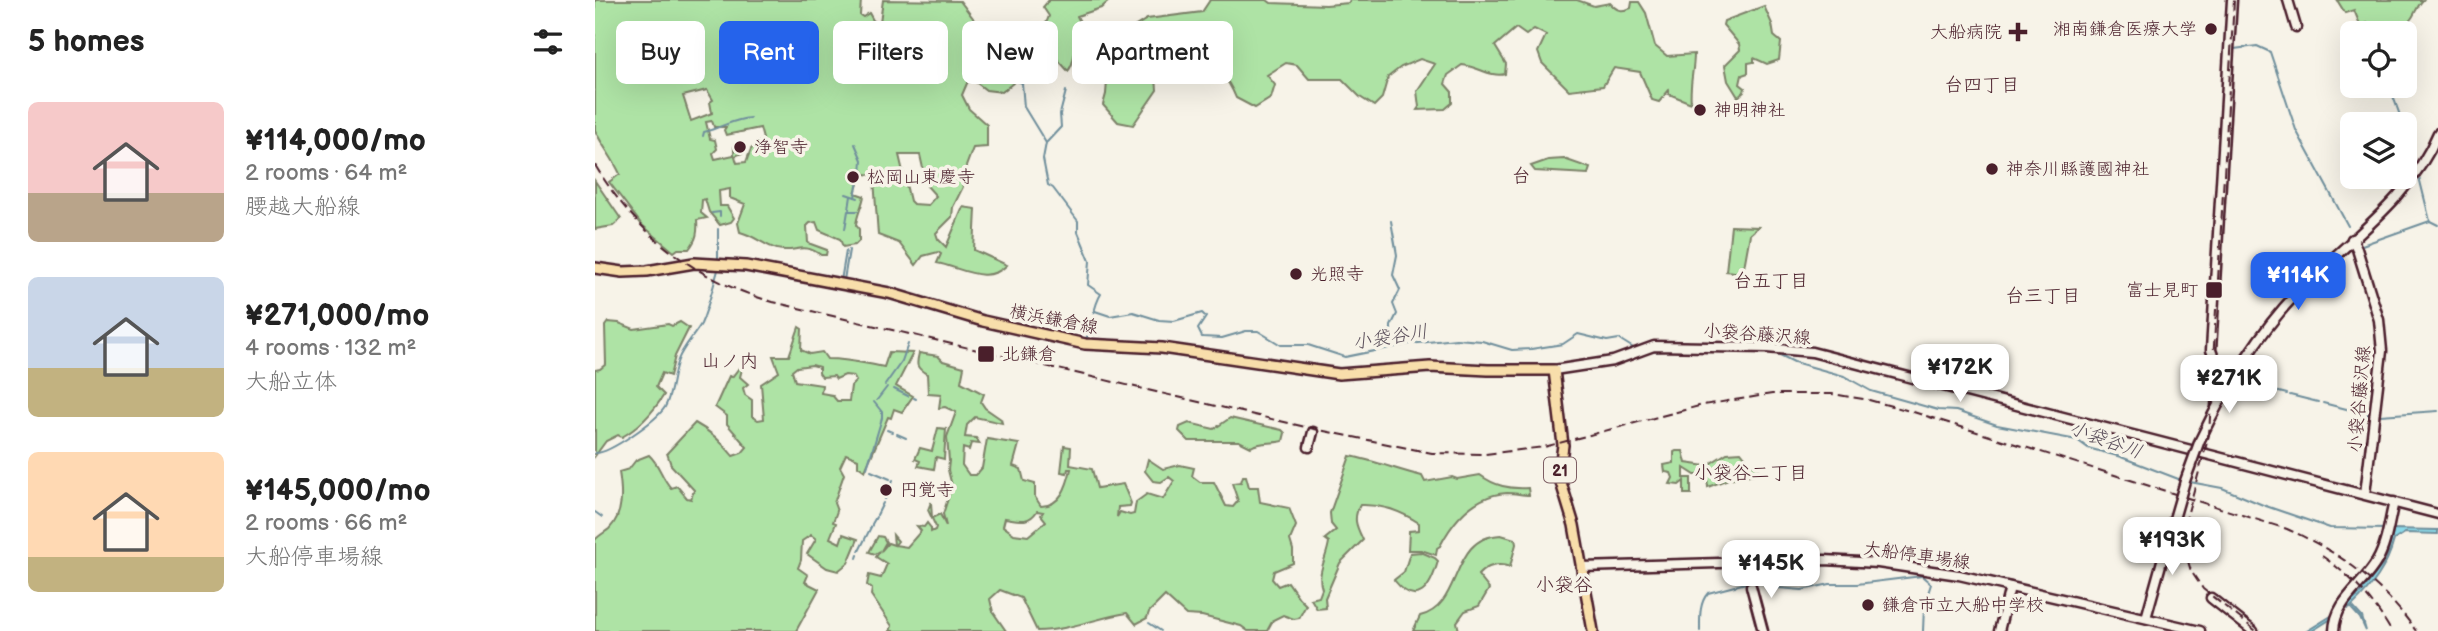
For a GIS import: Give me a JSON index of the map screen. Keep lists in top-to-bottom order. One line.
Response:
{"streets":{"main road":["横浜鎌倉線","小袋谷藤沢線","21","大船停車場線"]},"crossings":[["横浜鎌倉線","小袋谷藤沢線"],["横浜鎌倉線","21"],["小袋谷藤沢線","21"],["21","大船停車場線"]],"districts":["台四丁目","台","台五丁目","台三丁目","山ノ内","小袋谷二丁目","小袋谷"],"water":["小袋谷川"],"places":{"other":["湘南鎌倉医療大学","神明神社","浄智寺","神奈川縣護國神社","松岡山東慶寺","光照寺","円覚寺","鎌倉市立大船中学校"],"health":["大船病院"],"transit":["富士見町","北鎌倉"]},"page":{"heading":"5 homes","chip":["Buy","Rent","Filters","New","Apartment"],"list":[{"name":"¥114,000/mo","note":"2 rooms · 64 m² · 腰越大船線"},{"name":"¥271,000/mo","note":"4 rooms · 132 m² · 大船立体"},{"name":"¥145,000/mo","note":"2 rooms · 66 m² · 大船停車場線"}],"price":["¥114K","¥172K","¥271K","¥193K","¥145K"]}}
